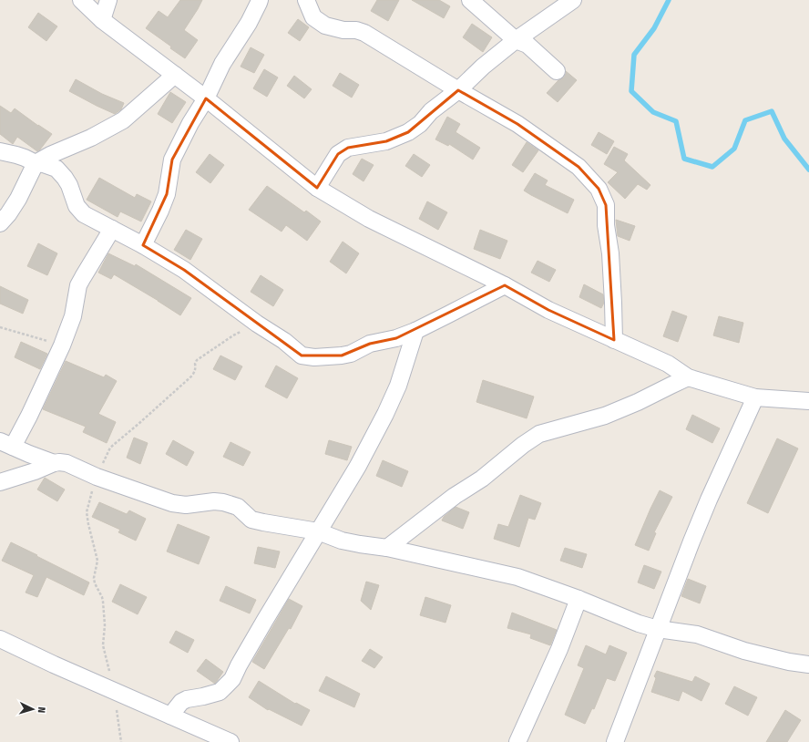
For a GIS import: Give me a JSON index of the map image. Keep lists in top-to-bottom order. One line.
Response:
{"north":"right"}
